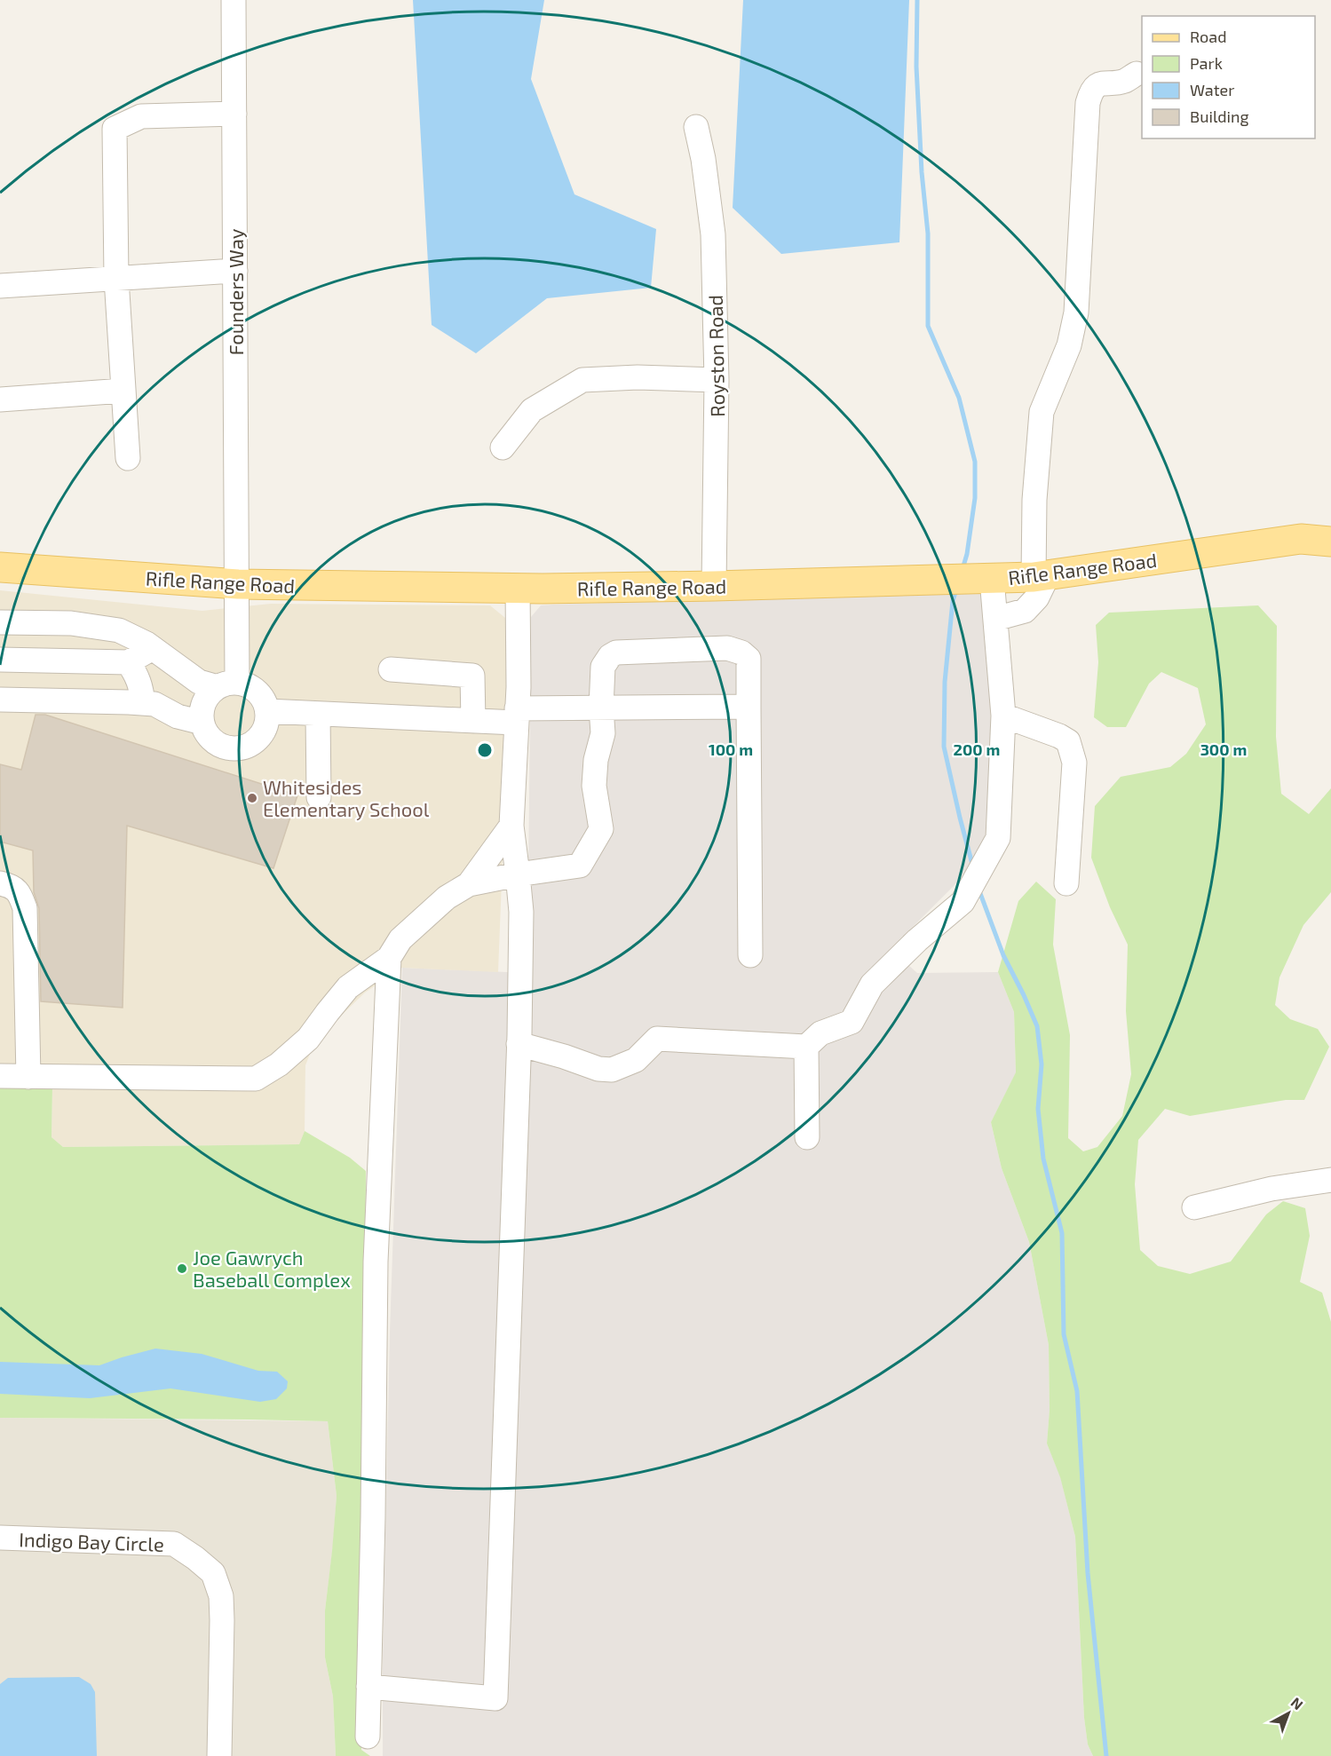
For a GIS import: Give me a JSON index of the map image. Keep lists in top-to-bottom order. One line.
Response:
{"streets":{"main road":["Rifle Range Road"],"street":["Founders Way","Royston Road","Indigo Bay Circle"]},"crossings":[["Founders Way","Rifle Range Road"],["Royston Road","Rifle Range Road"]],"places":["Whitesides Elementary School","Joe Gawrych Baseball Complex"],"legend":["Road","Park","Water","Building"],"north":"top right","rings":["100 m","200 m","300 m"]}
